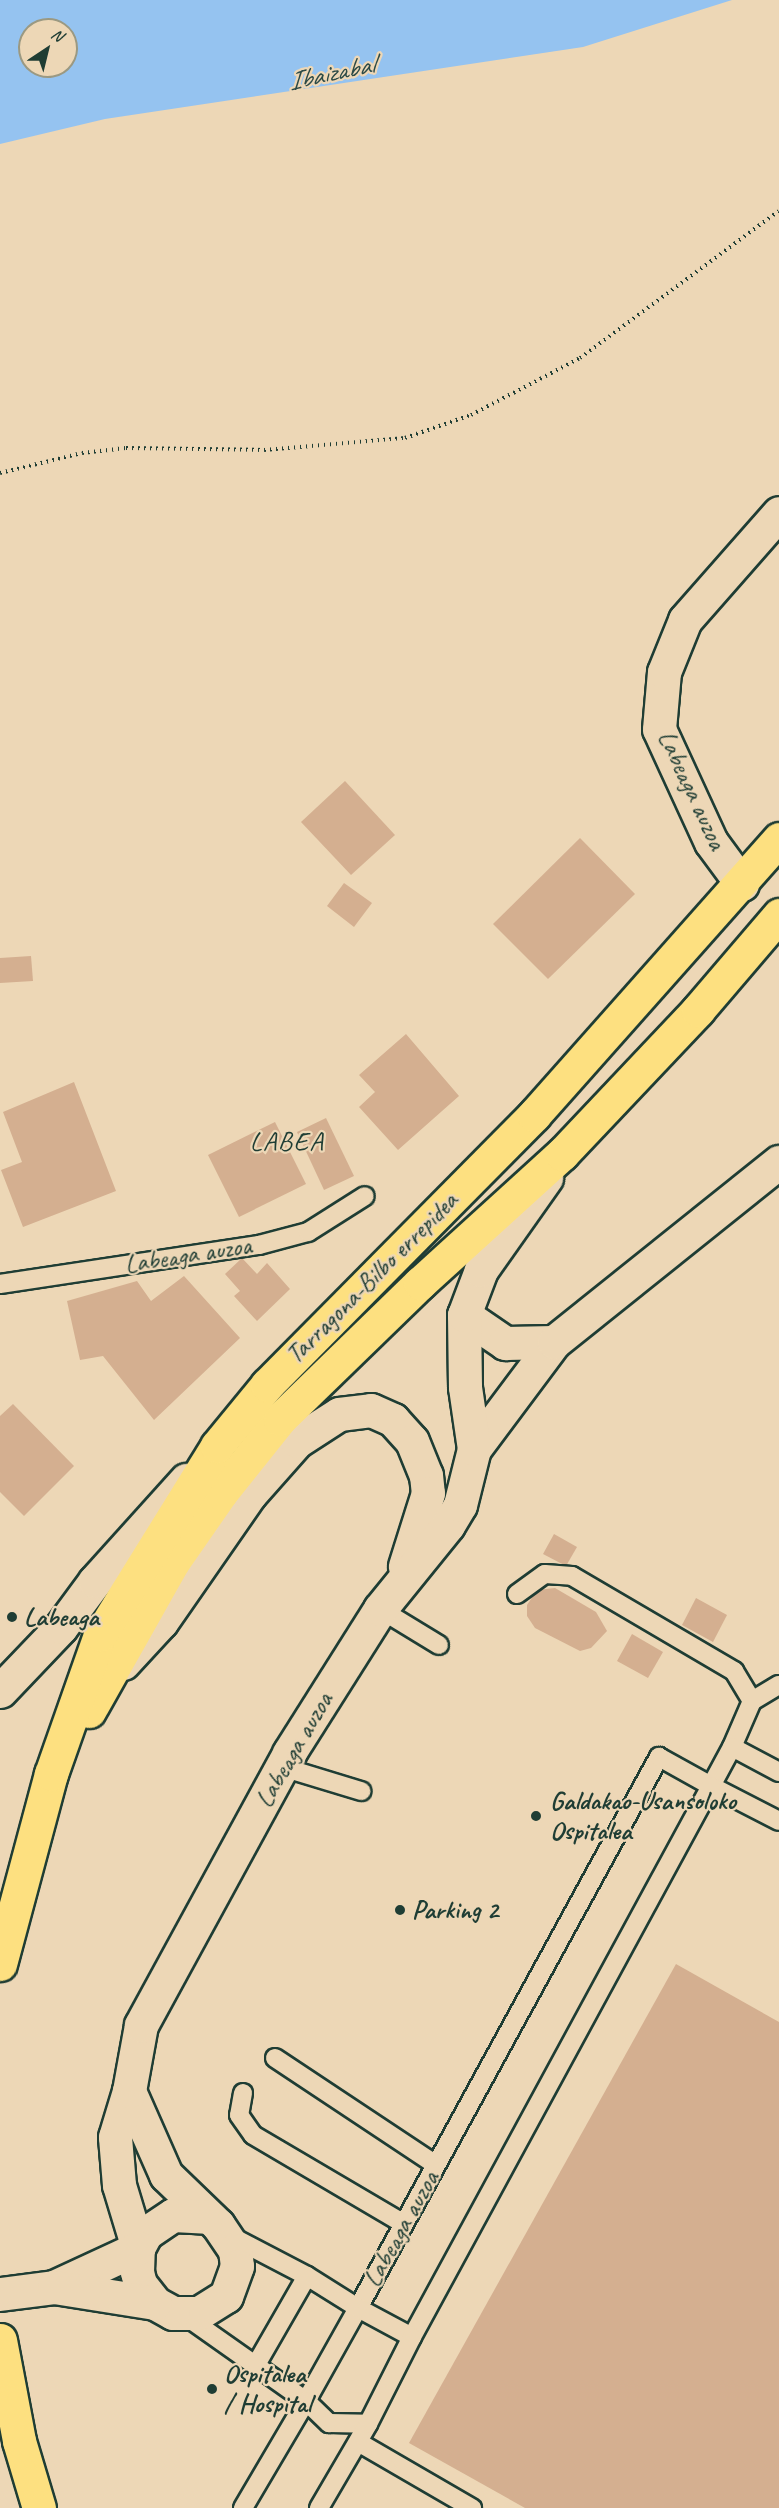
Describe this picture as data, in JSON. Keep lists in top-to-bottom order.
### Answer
{
  "streets": {
    "highway": ["Tarragona-Bilbo errepidea"],
    "street": ["Labeaga auzoa"]
  },
  "crossings": [
    ["Labeaga auzoa", "Tarragona-Bilbo errepidea"]
  ],
  "districts": ["LABEA"],
  "water": ["Ibaizabal"],
  "places": [
    "Labeaga",
    "Galdakao-Usansoloko Ospitalea",
    "Parking 2",
    "Ospitalea / Hospital"
  ],
  "north": "top right"
}
